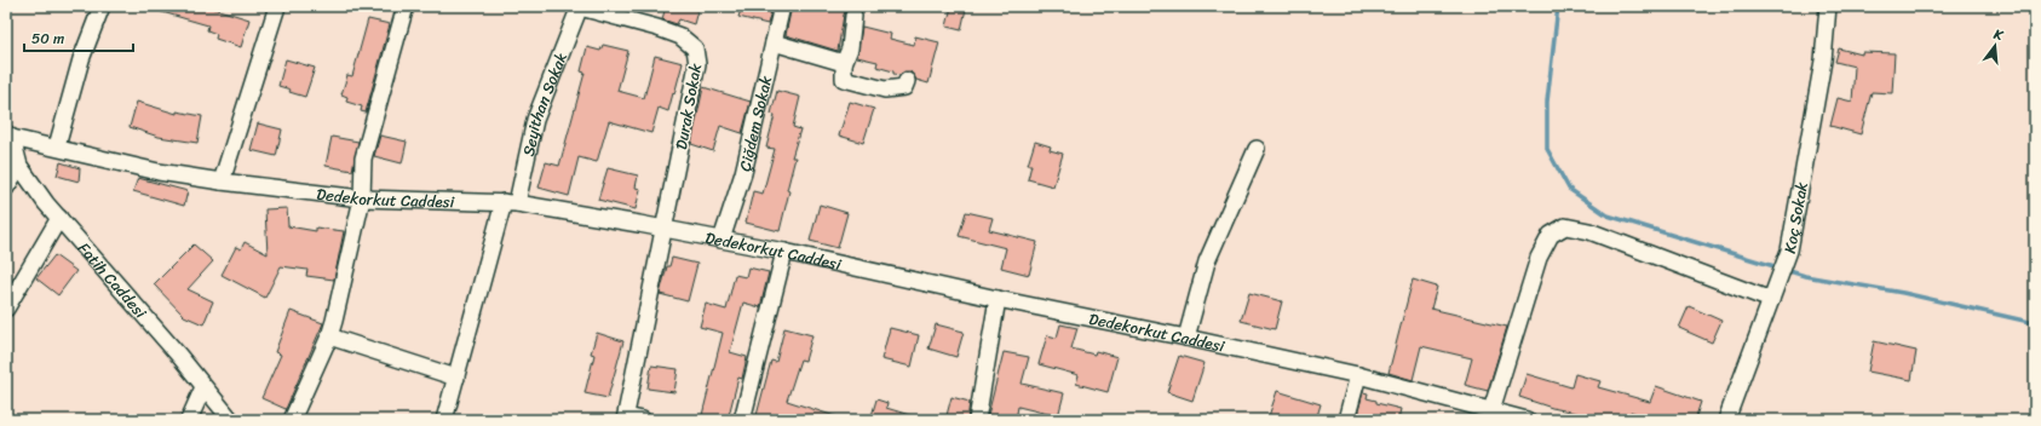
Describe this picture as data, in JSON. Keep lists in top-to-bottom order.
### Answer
{
  "streets": {
    "street": [
      "Seyithan Sokak",
      "Durak Sokak",
      "Çiğdem Sokak",
      "Dedekorkut Caddesi",
      "Koç Sokak",
      "Fatih Caddesi"
    ]
  },
  "crossings": [
    ["Seyithan Sokak", "Durak Sokak"],
    ["Seyithan Sokak", "Dedekorkut Caddesi"],
    ["Durak Sokak", "Dedekorkut Caddesi"],
    ["Çiğdem Sokak", "Dedekorkut Caddesi"],
    ["Dedekorkut Caddesi", "Fatih Caddesi"]
  ],
  "scale_bar": "50 m",
  "north": "top"
}
